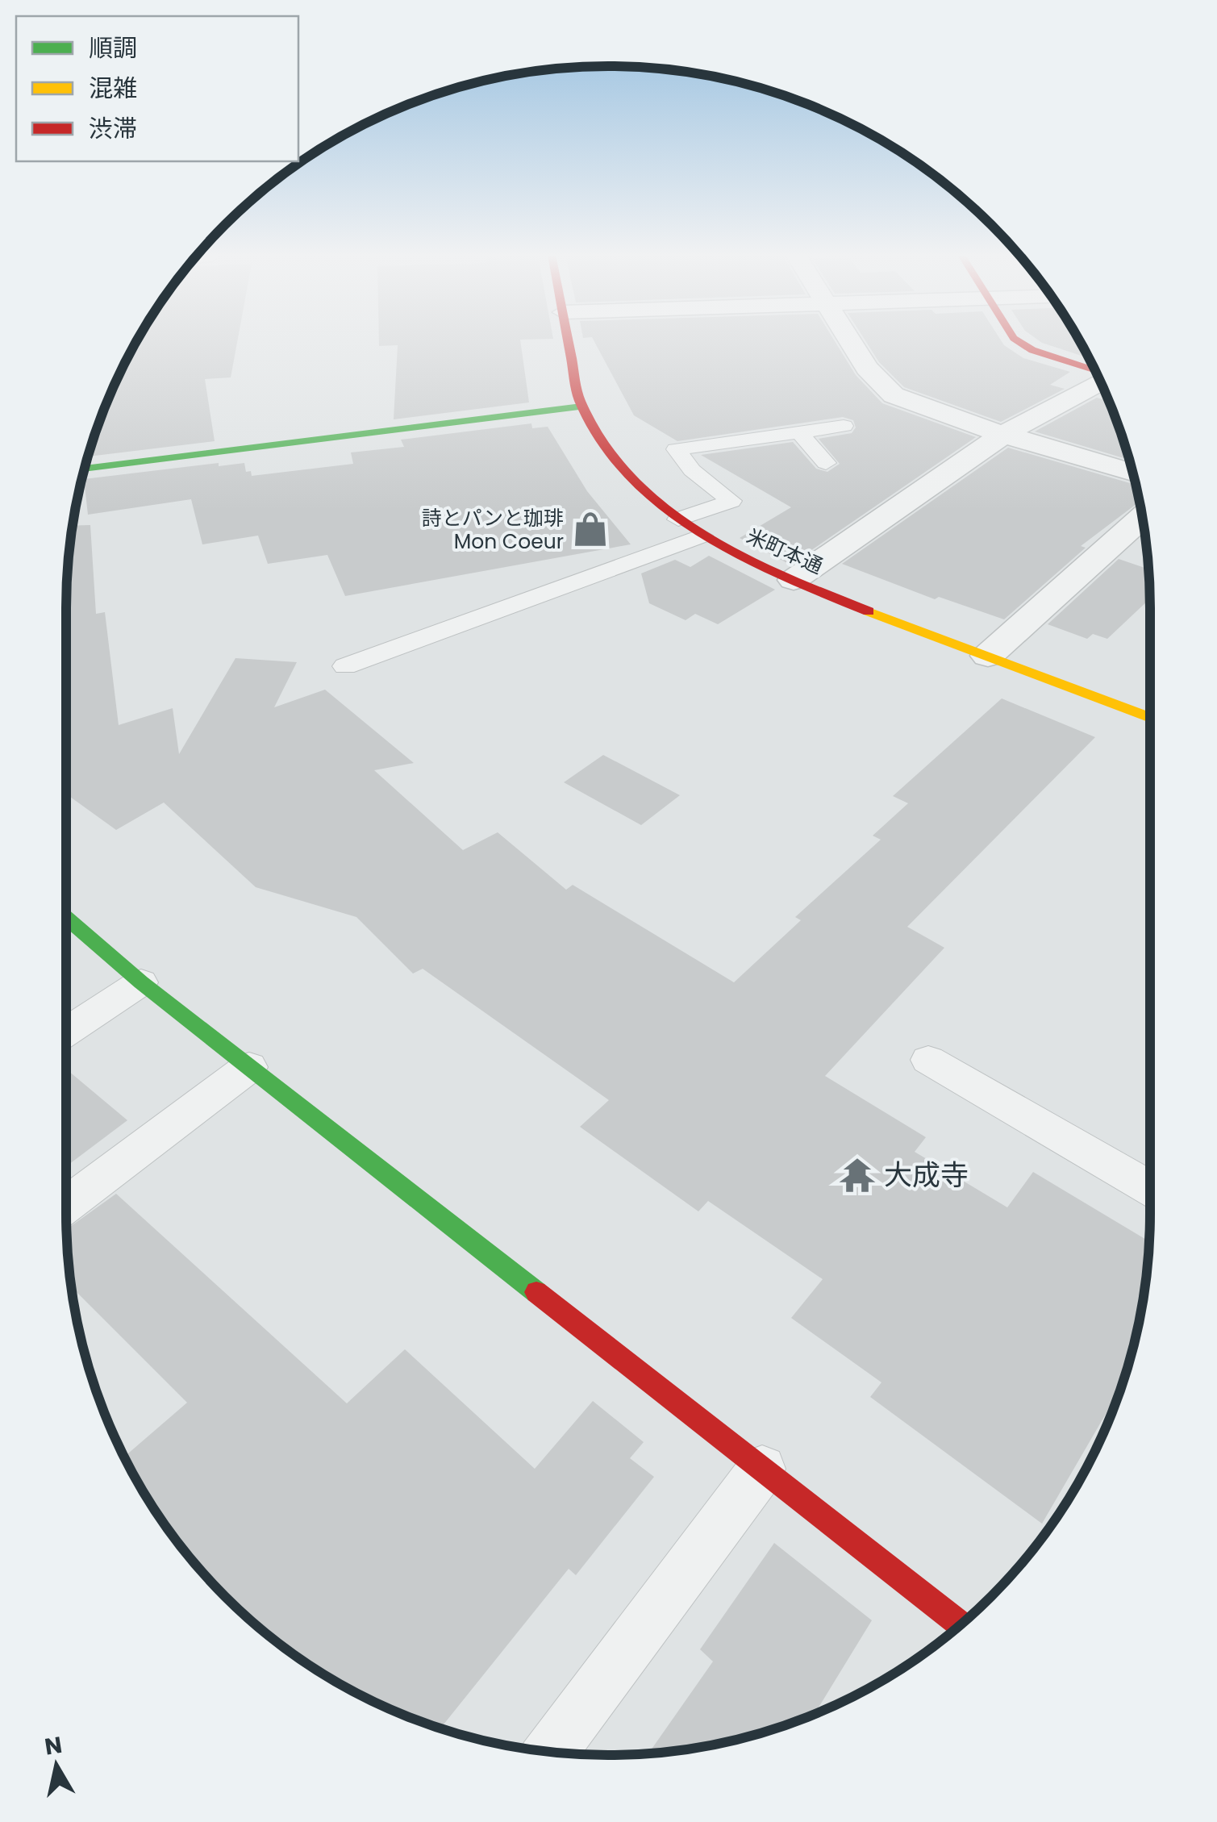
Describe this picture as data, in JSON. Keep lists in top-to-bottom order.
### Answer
{
  "streets": {
    "street": ["米町本通"]
  },
  "places": {
    "shop": ["詩とパンと珈琲 Mon Coeur"],
    "temple": ["大成寺"]
  },
  "legend": ["順調", "混雑", "渋滞"],
  "north": "top"
}
